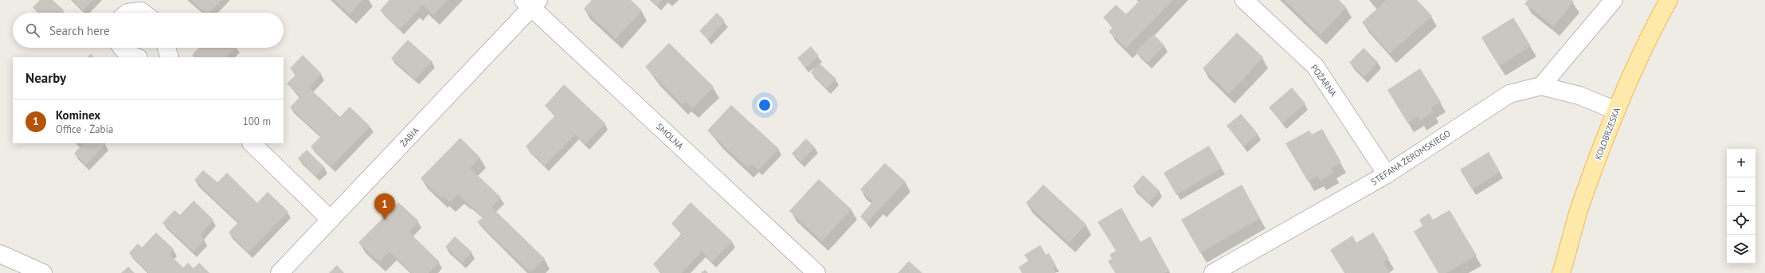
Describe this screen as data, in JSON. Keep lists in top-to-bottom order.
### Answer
{
  "streets": {
    "main road": ["KOŁOBRZESKA"],
    "street": [
      "POŻARNA",
      "SMOLNA",
      "ŻABIA",
      "STEFANA ŻEROMSKIEGO"
    ]
  },
  "crossings": [
    ["POŻARNA", "STEFANA ŻEROMSKIEGO"],
    ["KOŁOBRZESKA", "STEFANA ŻEROMSKIEGO"],
    ["SMOLNA", "ŻABIA"]
  ],
  "page": {
    "search": "Search here",
    "heading": "Nearby",
    "list": [
      {
        "mark": "1",
        "name": "Kominex",
        "note": "Office · Żabia",
        "value": "100 m"
      }
    ],
    "map_buttons": ["+", "−"],
    "pins": "1"
  }
}
